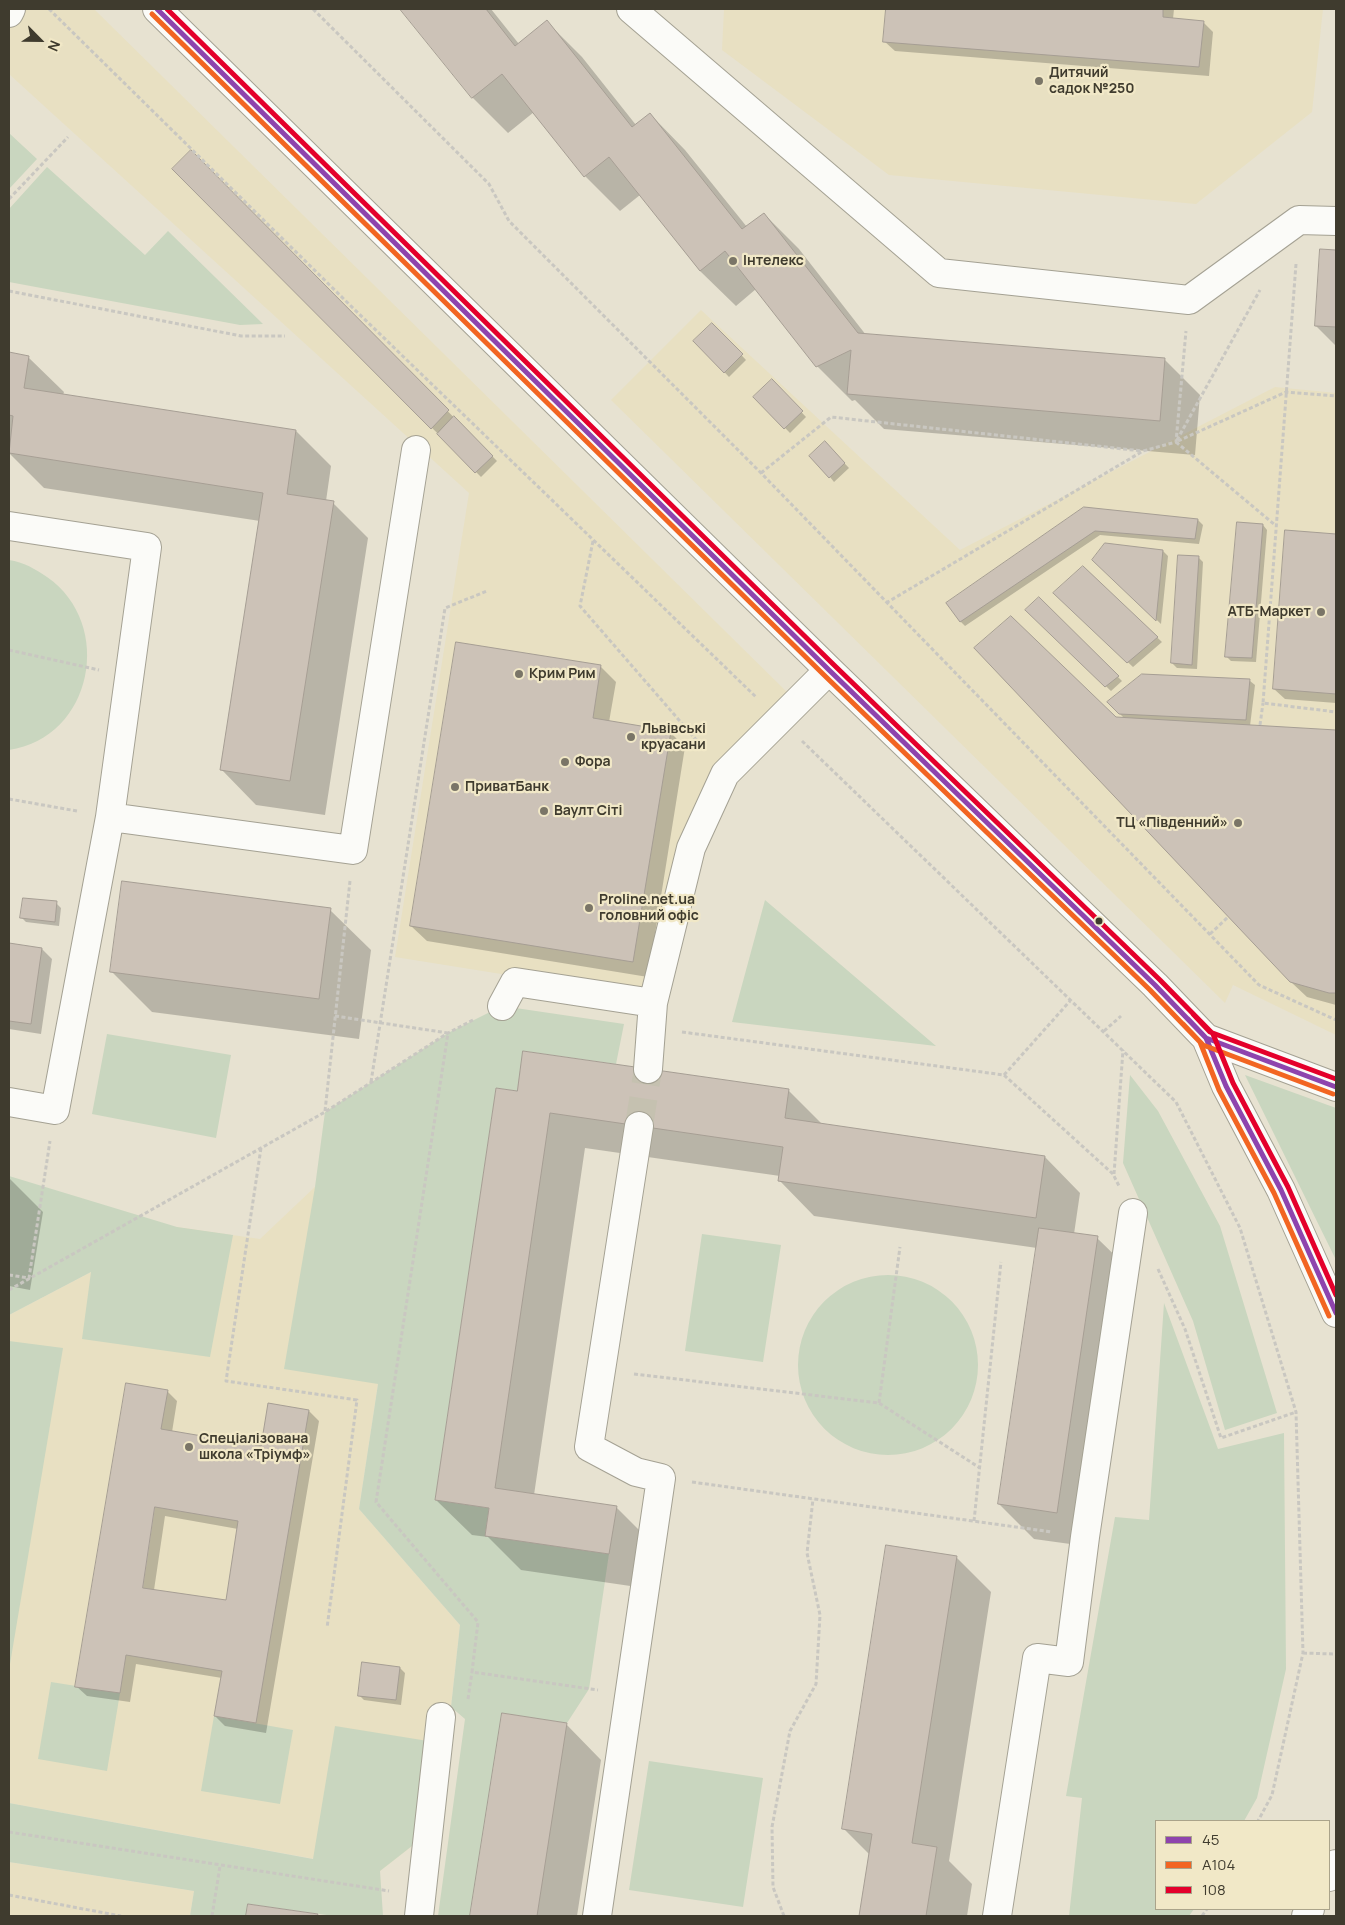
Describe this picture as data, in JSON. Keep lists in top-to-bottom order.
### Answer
{
  "places": [
    "Дитячий садок №250",
    "Інтелекс",
    "АТБ-Маркет",
    "Крим Рим",
    "Львівські круасани",
    "Фора",
    "ПриватБанк",
    "Ваулт Сіті",
    "ТЦ «Південний»",
    "Proline.net.ua головний офіс",
    "Спеціалізована школа «Тріумф»"
  ],
  "lines": ["transit line 45", "transit line 108", "transit line А104"],
  "legend": ["45", "А104", "108"],
  "north": "bottom right"
}
